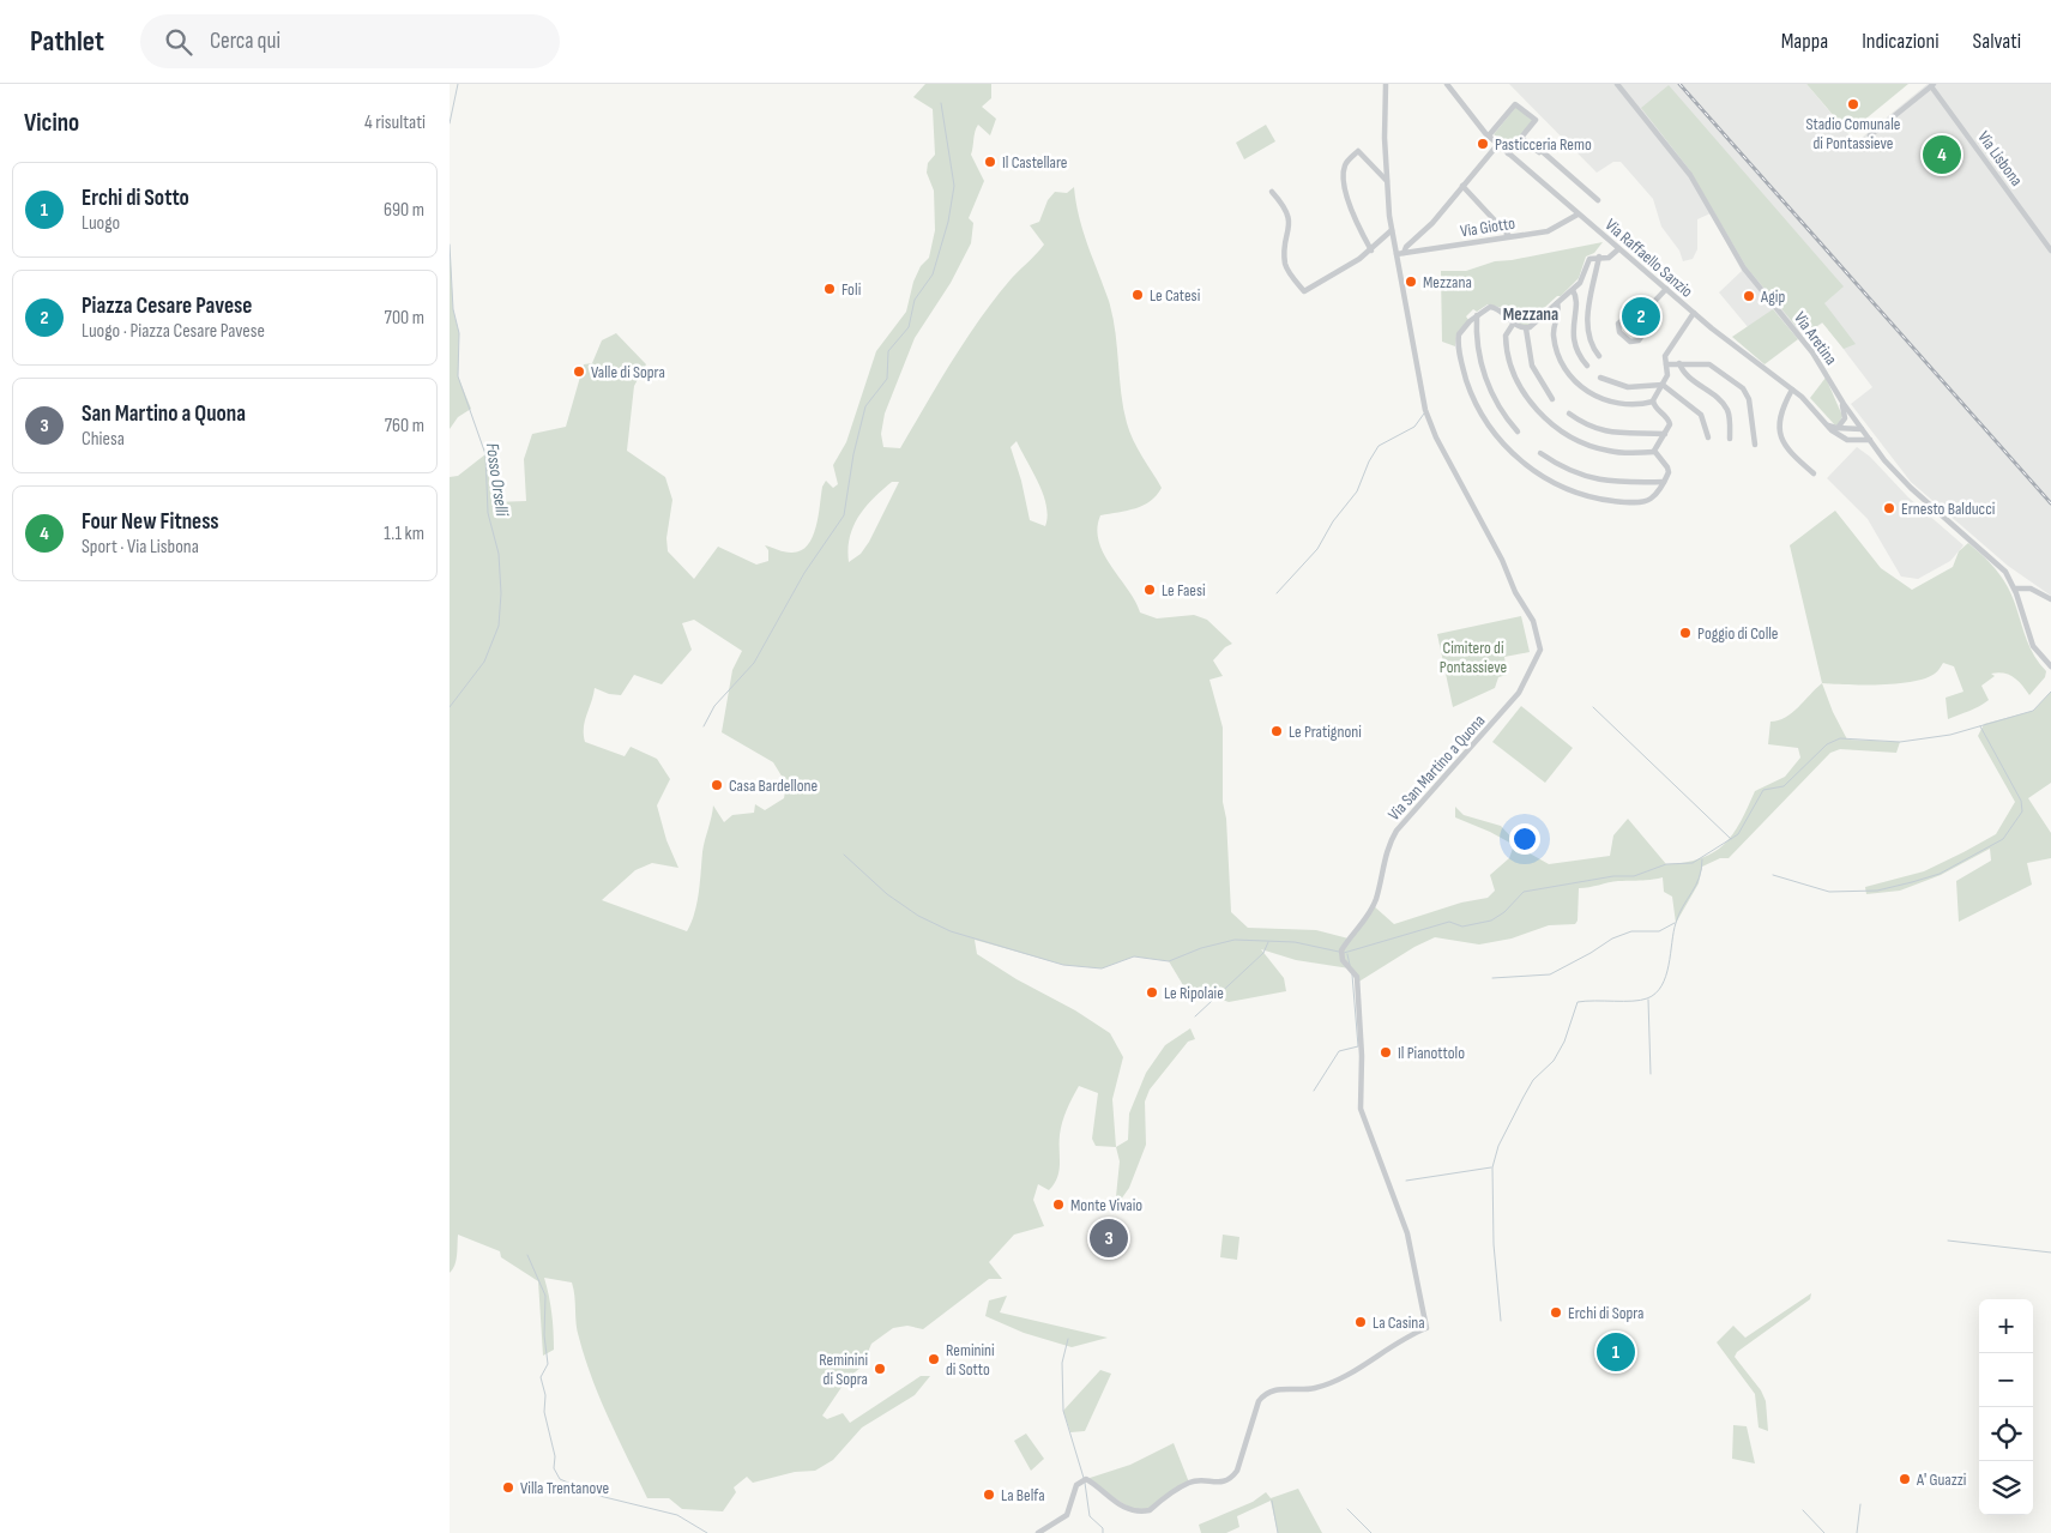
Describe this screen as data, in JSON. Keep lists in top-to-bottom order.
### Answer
{
  "streets": {
    "street": [
      "Via Lisbona",
      "Via Giotto",
      "Via Raffaello Sanzio",
      "Via Aretina",
      "Via San Martino a Quona"
    ]
  },
  "crossings": [
    ["Via Giotto", "Via Raffaello Sanzio"],
    ["Via Giotto", "Via San Martino a Quona"]
  ],
  "districts": ["Mezzana"],
  "water": ["Fosso Orselli"],
  "parks": ["Cimitero di Pontassieve"],
  "places": [
    "Stadio Comunale di Pontassieve",
    "Pasticceria Remo",
    "Il Castellare",
    "Mezzana",
    "Foli",
    "Le Catesi",
    "Agip",
    "Valle di Sopra",
    "Ernesto Balducci",
    "Le Faesi",
    "Poggio di Colle",
    "Le Pratignoni",
    "Casa Bardellone",
    "Le Ripolaie",
    "Il Pianottolo",
    "Monte Vivaio",
    "Erchi di Sopra",
    "La Casina",
    "Reminini di Sotto",
    "Reminini di Sopra",
    "A' Guazzi",
    "Villa Trentanove",
    "La Belfa"
  ],
  "page": {
    "header": "Pathlet",
    "search": "Cerca qui",
    "nav": ["Mappa", "Indicazioni", "Salvati"],
    "heading": ["Vicino", "4 risultati"],
    "pins": [
      "4",
      "2",
      "3",
      "1"
    ],
    "list": [
      {
        "mark": "1",
        "name": "Erchi di Sotto",
        "note": "Luogo",
        "value": "690 m"
      },
      {
        "mark": "2",
        "name": "Piazza Cesare Pavese",
        "note": "Luogo · Piazza Cesare Pavese",
        "value": "700 m"
      },
      {
        "mark": "3",
        "name": "San Martino a Quona",
        "note": "Chiesa",
        "value": "760 m"
      },
      {
        "mark": "4",
        "name": "Four New Fitness",
        "note": "Sport · Via Lisbona",
        "value": "1.1 km"
      }
    ],
    "map_buttons": ["+", "−"]
  }
}
